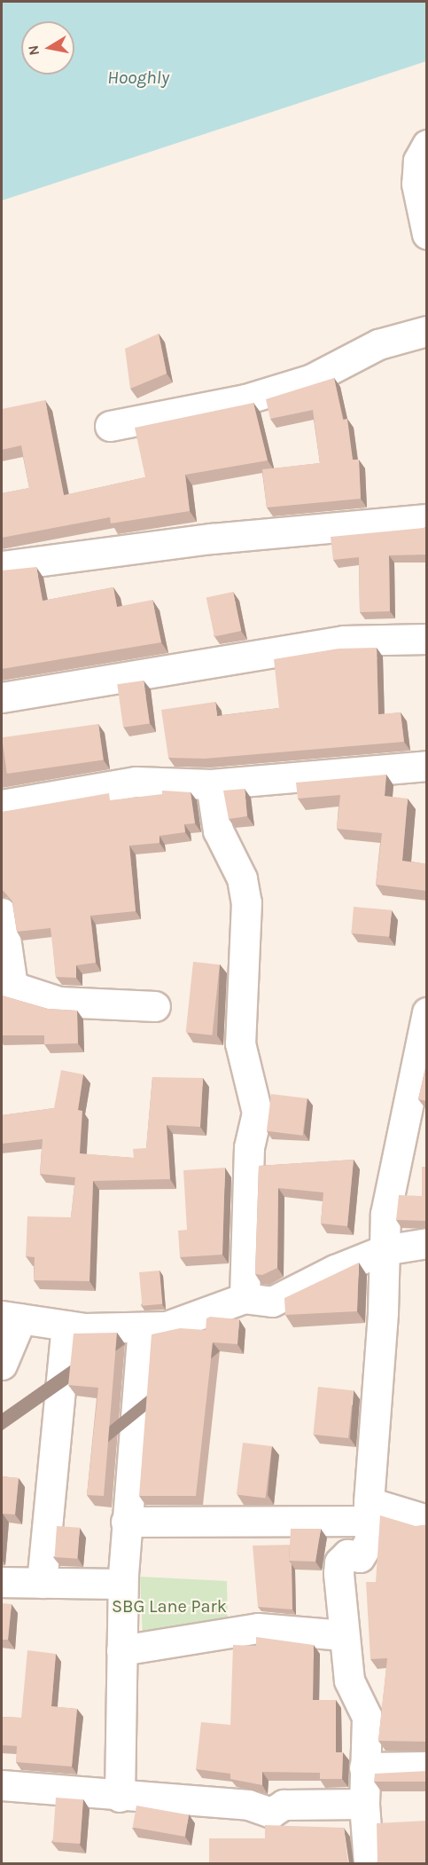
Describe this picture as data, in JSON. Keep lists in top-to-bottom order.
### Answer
{
  "water": ["Hooghly"],
  "parks": ["SBG Lane Park"],
  "north": "left"
}
